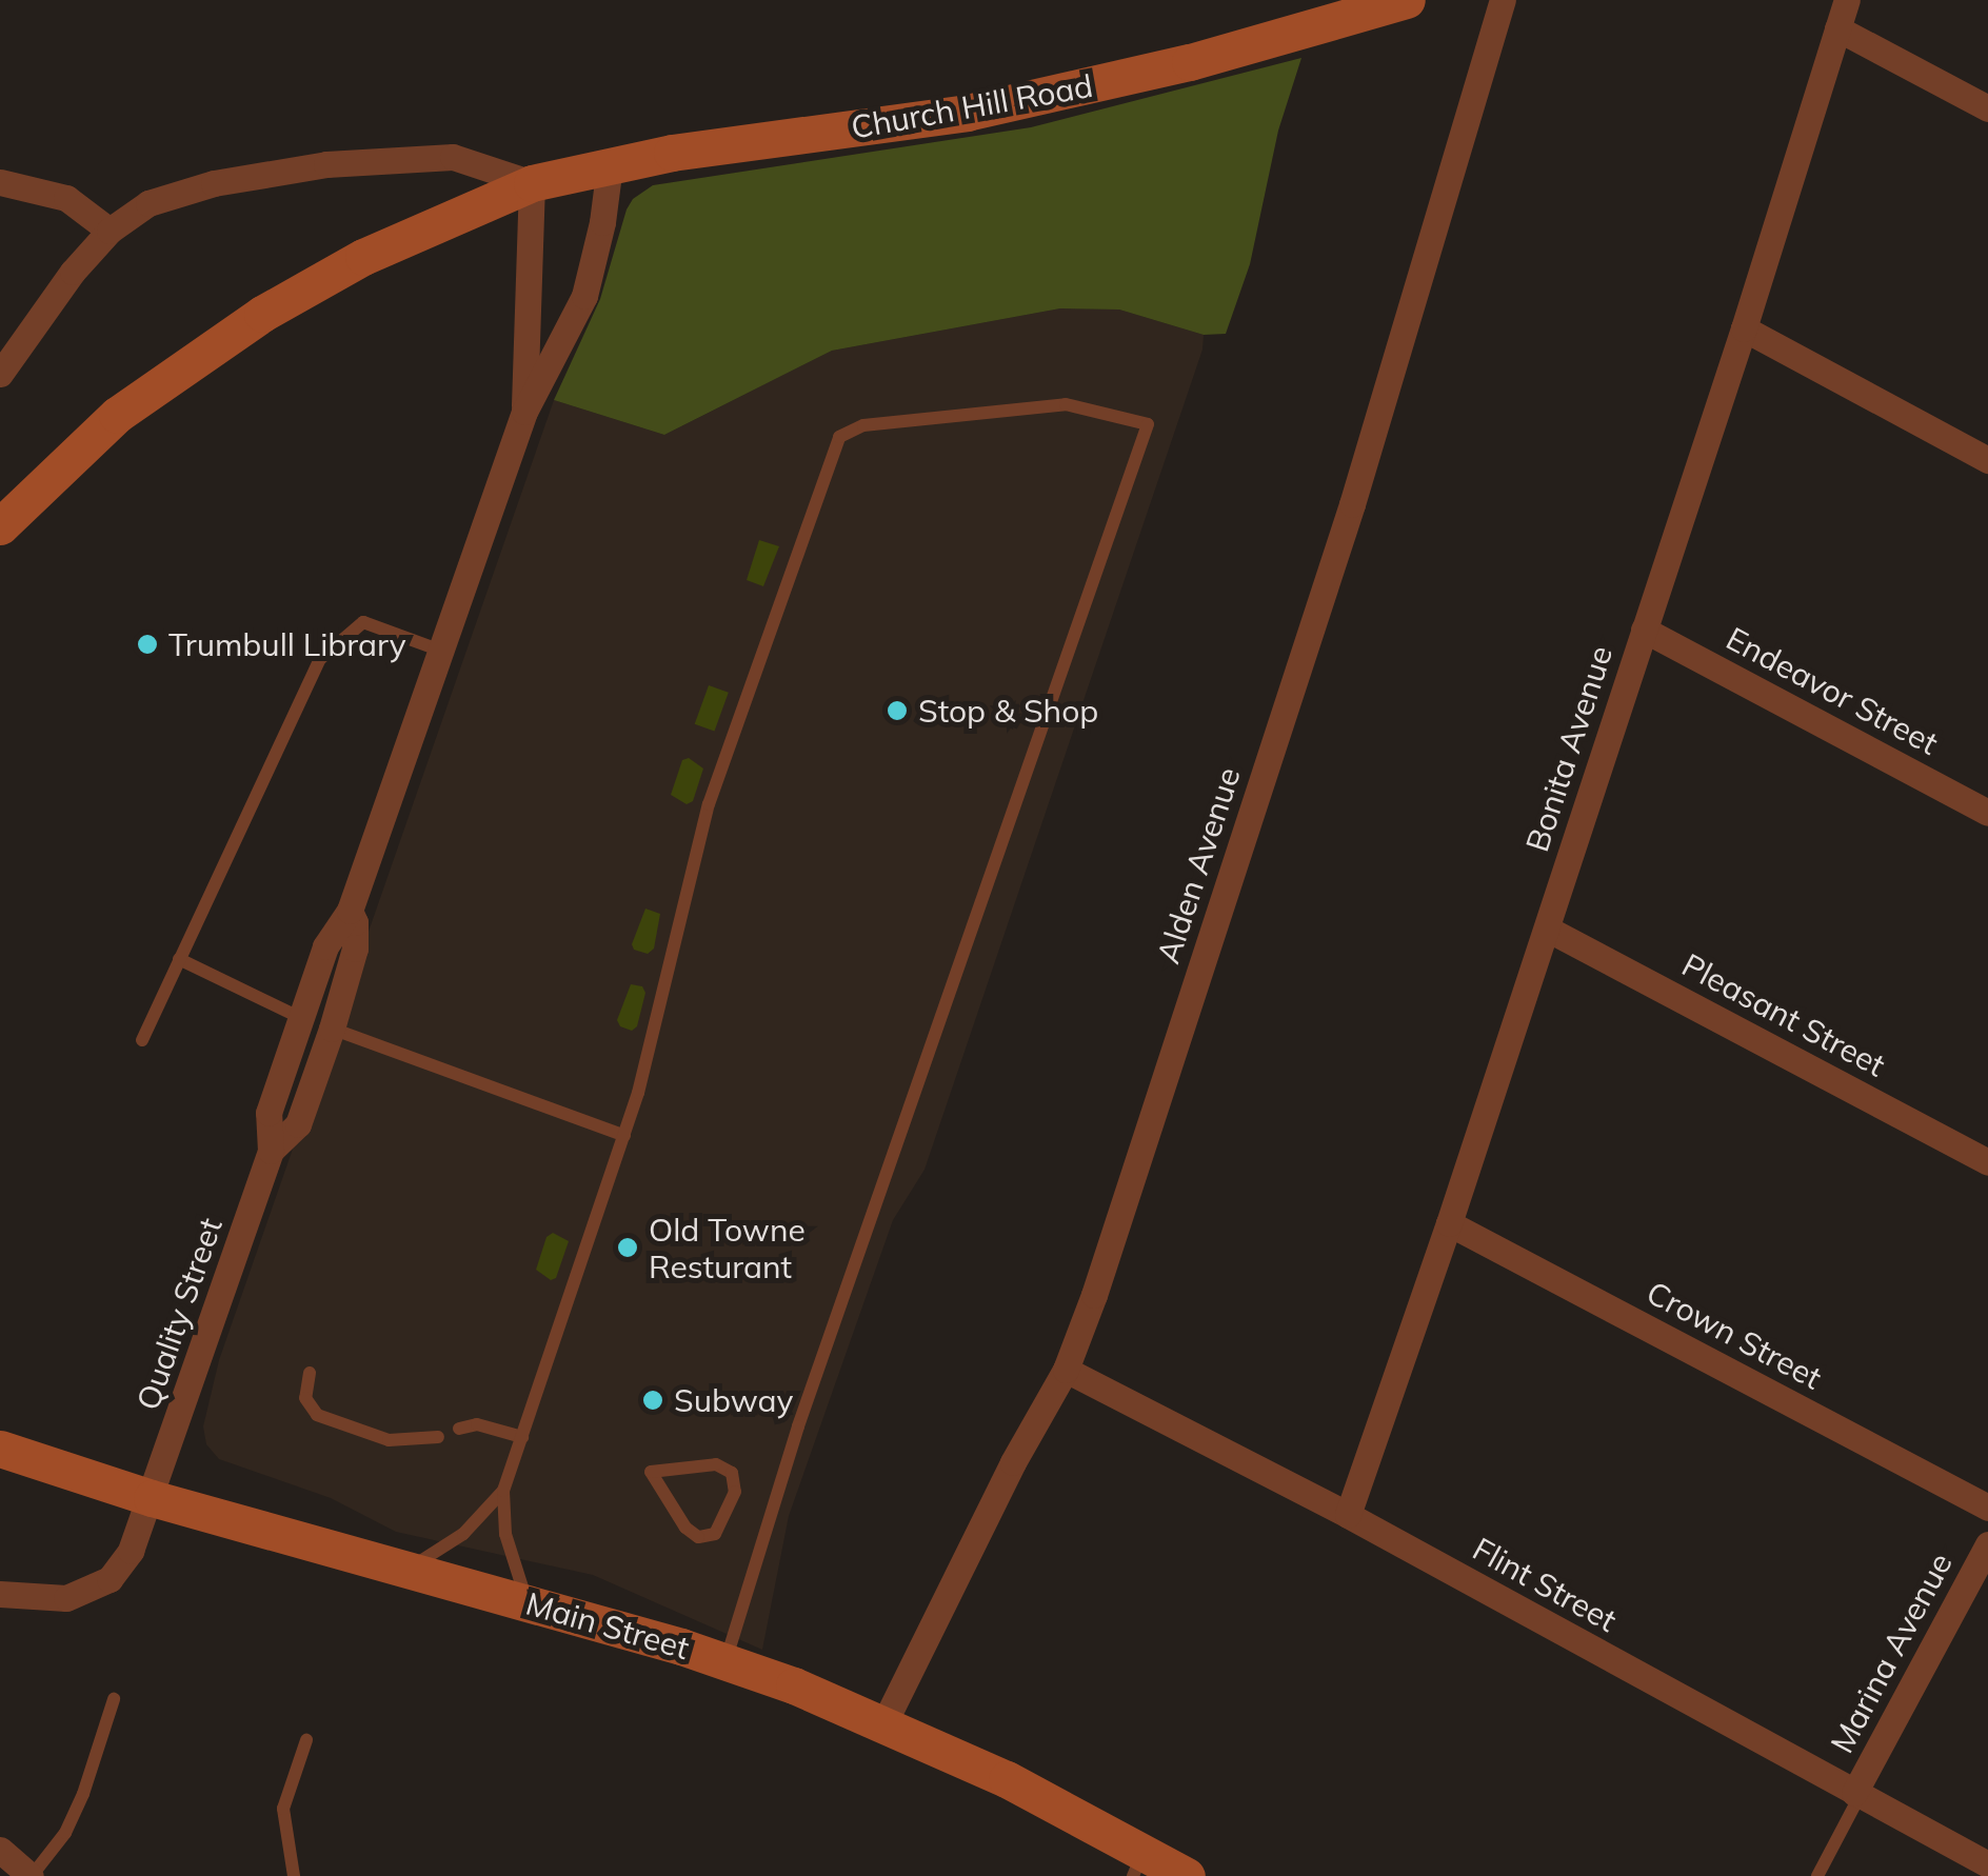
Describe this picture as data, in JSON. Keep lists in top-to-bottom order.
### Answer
{
  "streets": {
    "main road": ["Church Hill Road", "Main Street"],
    "street": [
      "Endeavor Street",
      "Bonita Avenue",
      "Alden Avenue",
      "Pleasant Street",
      "Quality Street",
      "Crown Street",
      "Flint Street",
      "Marina Avenue"
    ]
  },
  "crossings": [
    ["Church Hill Road", "Quality Street"],
    ["Endeavor Street", "Bonita Avenue"],
    ["Bonita Avenue", "Pleasant Street"],
    ["Bonita Avenue", "Crown Street"],
    ["Bonita Avenue", "Flint Street"],
    ["Alden Avenue", "Flint Street"],
    ["Alden Avenue", "Main Street"],
    ["Quality Street", "Main Street"],
    ["Flint Street", "Marina Avenue"]
  ],
  "places": [
    "Trumbull Library",
    "Stop & Shop",
    "Old Towne Resturant",
    "Subway"
  ]
}
